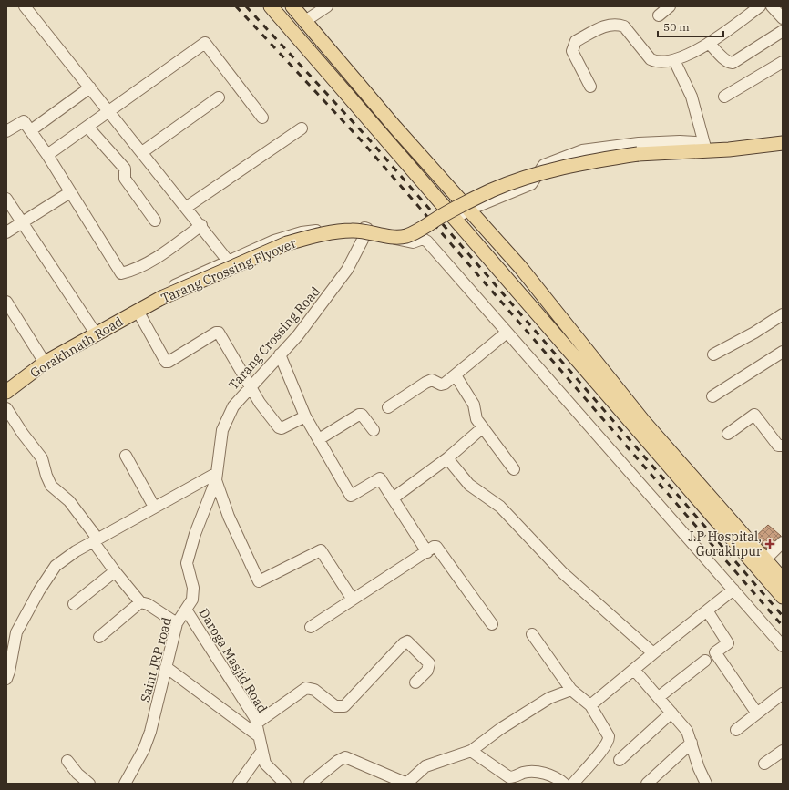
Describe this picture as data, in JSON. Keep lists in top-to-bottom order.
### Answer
{
  "streets": {
    "main road": ["Tarang Crossing Flyover", "Gorakhnath Road"],
    "street": ["Tarang Crossing Road", "Saint JRP road", "Daroga Masjid Road"]
  },
  "crossings": [
    ["Tarang Crossing Flyover", "Gorakhnath Road"],
    ["Tarang Crossing Road", "Saint JRP road"],
    ["Saint JRP road", "Daroga Masjid Road"]
  ],
  "places": {
    "health": ["J.P Hospital, Gorakhpur"]
  },
  "scale_bar": "50 m"
}
